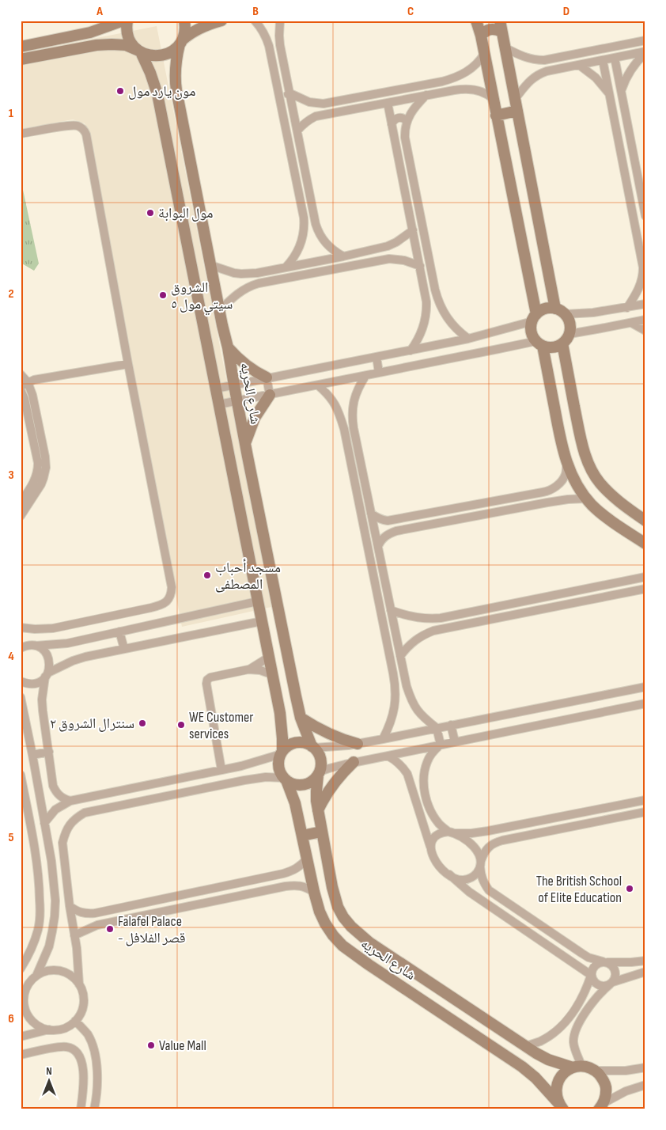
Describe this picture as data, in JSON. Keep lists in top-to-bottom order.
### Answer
{
  "streets": {
    "street": ["شارع الحريه"]
  },
  "places": [
    "مون يارد مول",
    "مول البوابة",
    "الشروق سيتي مول ٥",
    "مسجد أحباب المصطفى",
    "سنترال الشروق ٢",
    "WE Customer services",
    "The British School of Elite Education",
    "Falafel Palace - قصر الفلافل",
    "Value Mall"
  ],
  "north": "top",
  "grid": {
    "columns": [
      "A",
      "B",
      "C",
      "D"
    ],
    "rows": [
      "1",
      "2",
      "3",
      "4",
      "5",
      "6"
    ]
  }
}
